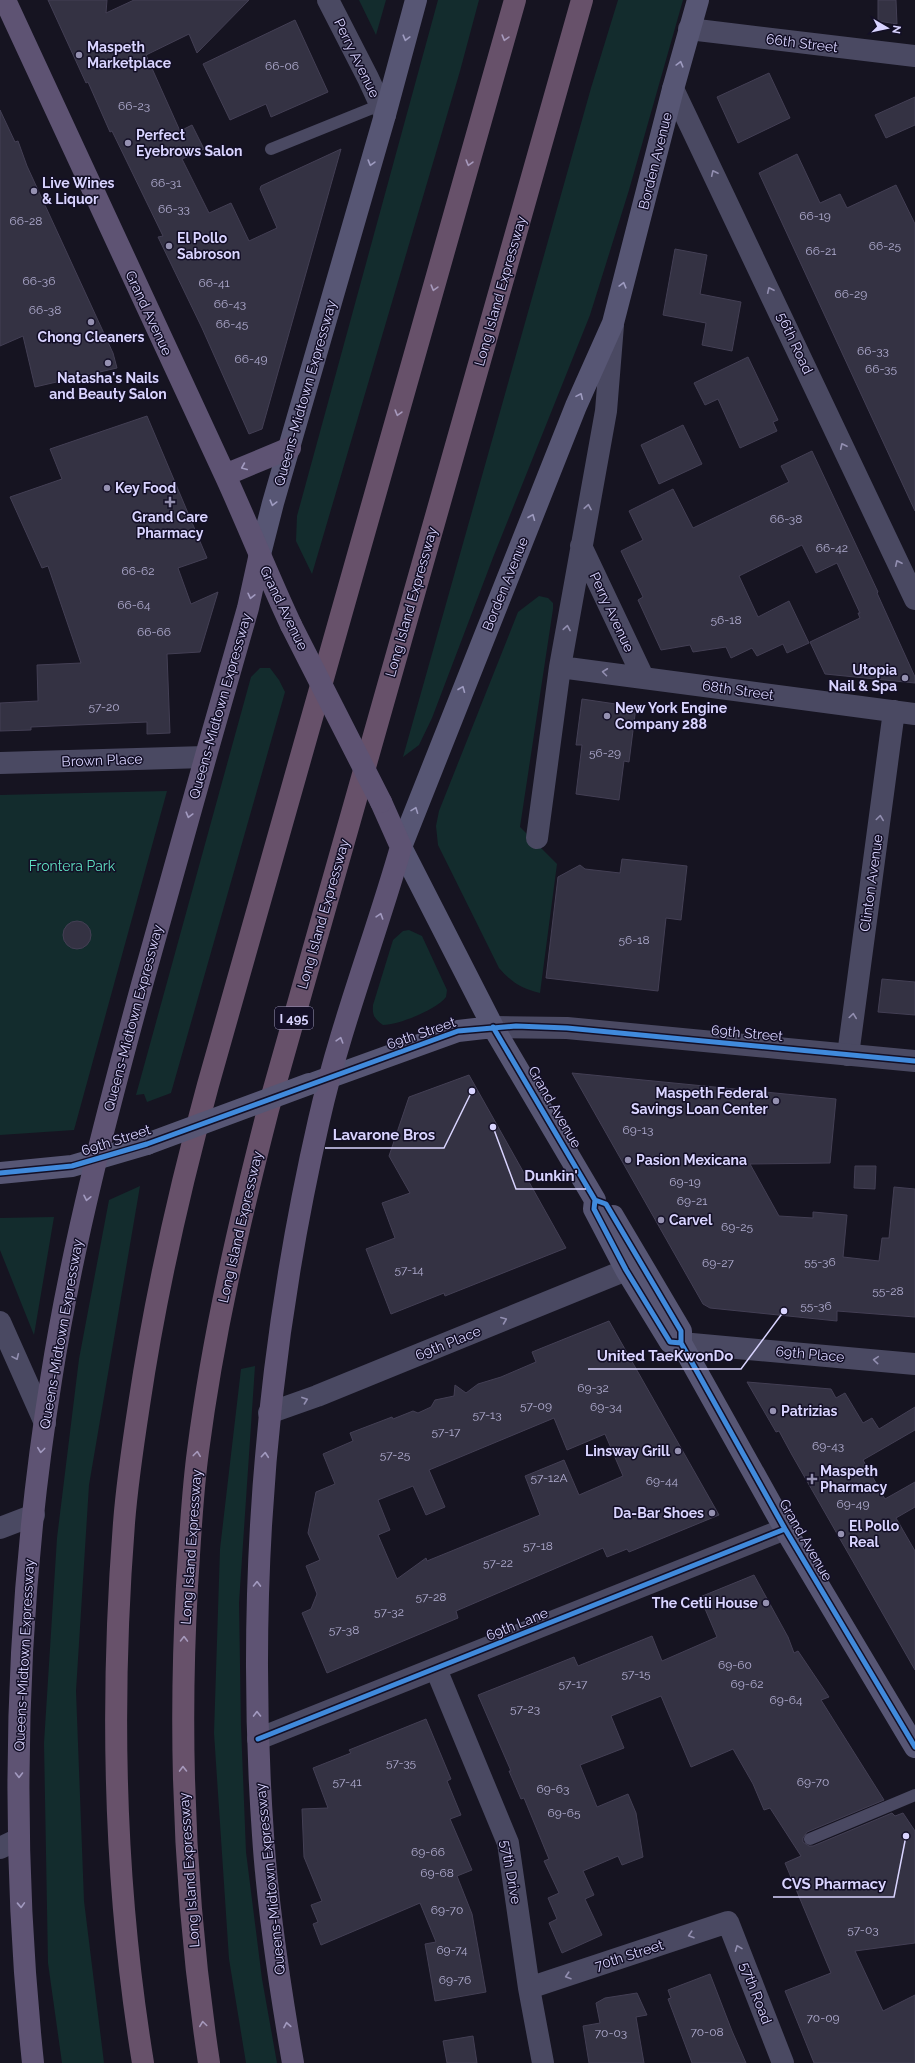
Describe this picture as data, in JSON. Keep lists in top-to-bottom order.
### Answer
{
  "streets": {
    "highway": ["Long Island Expressway", "I 495"],
    "main road": [
      "Borden Avenue",
      "Grand Avenue",
      "Queens-Midtown Expressway",
      "69th Street"
    ],
    "street": [
      "66th Street",
      "Perry Avenue",
      "56th Road",
      "68th Street",
      "Brown Place",
      "Clinton Avenue",
      "69th Place",
      "69th Lane",
      "57th Drive",
      "70th Street",
      "57th Road"
    ]
  },
  "crossings": [
    ["66th Street", "Borden Avenue"],
    ["Perry Avenue", "Borden Avenue"],
    ["Perry Avenue", "Queens-Midtown Expressway"],
    ["Perry Avenue", "68th Street"],
    ["Borden Avenue", "Grand Avenue"],
    ["Borden Avenue", "56th Road"],
    ["Borden Avenue", "Queens-Midtown Expressway"],
    ["Borden Avenue", "68th Street"],
    ["Grand Avenue", "Queens-Midtown Expressway"],
    ["Grand Avenue", "69th Street"],
    ["Grand Avenue", "69th Place"],
    ["Grand Avenue", "69th Lane"],
    ["Queens-Midtown Expressway", "Brown Place"],
    ["Queens-Midtown Expressway", "69th Street"],
    ["Queens-Midtown Expressway", "69th Place"],
    ["Queens-Midtown Expressway", "69th Lane"],
    ["68th Street", "Clinton Avenue"],
    ["Clinton Avenue", "69th Street"],
    ["69th Lane", "57th Drive"],
    ["57th Drive", "70th Street"],
    ["70th Street", "57th Road"]
  ],
  "one_way": [
    "Borden Avenue",
    "56th Road",
    "Clinton Avenue",
    "70th Street",
    "57th Road"
  ],
  "parks": ["Frontera Park"],
  "places": {
    "other": [
      "Maspeth Marketplace",
      "Perfect Eyebrows Salon",
      "Live Wines & Liquor",
      "El Pollo Sabroson",
      "Chong Cleaners",
      "Natasha's Nails and Beauty Salon",
      "Key Food",
      "Utopia Nail & Spa",
      "New York Engine Company 288",
      "Lavarone Bros",
      "Maspeth Federal Savings Loan Center",
      "Dunkin'",
      "Pasion Mexicana",
      "Carvel",
      "United TaeKwonDo",
      "Patrizias",
      "Linsway Grill",
      "Da-Bar Shoes",
      "El Pollo Real",
      "The Cetli House",
      "CVS Pharmacy"
    ],
    "health": ["Grand Care Pharmacy", "Maspeth Pharmacy"]
  },
  "house_numbers": [
    "66-06",
    "66-23",
    "66-31",
    "66-33",
    "66-19",
    "66-28",
    "66-25",
    "66-21",
    "66-36",
    "66-41",
    "66-29",
    "66-43",
    "66-38",
    "66-45",
    "66-33",
    "66-49",
    "66-35",
    "66-38",
    "66-42",
    "66-62",
    "66-64",
    "56-18",
    "66-66",
    "57-20",
    "56-29",
    "56-18",
    "69-13",
    "69-19",
    "69-21",
    "69-25",
    "55-36",
    "69-27",
    "57-14",
    "55-28",
    "55-36",
    "69-32",
    "57-09",
    "69-34",
    "57-13",
    "57-17",
    "69-43",
    "57-25",
    "57-12A",
    "69-44",
    "69-49",
    "57-18",
    "57-22",
    "57-28",
    "57-32",
    "57-38",
    "69-60",
    "57-15",
    "57-17",
    "69-62",
    "69-64",
    "57-23",
    "57-35",
    "57-41",
    "69-70",
    "69-63",
    "69-65",
    "69-66",
    "69-68",
    "69-70",
    "57-03",
    "69-74",
    "69-76",
    "70-09",
    "70-08",
    "70-03"
  ],
  "north": "right"
}
